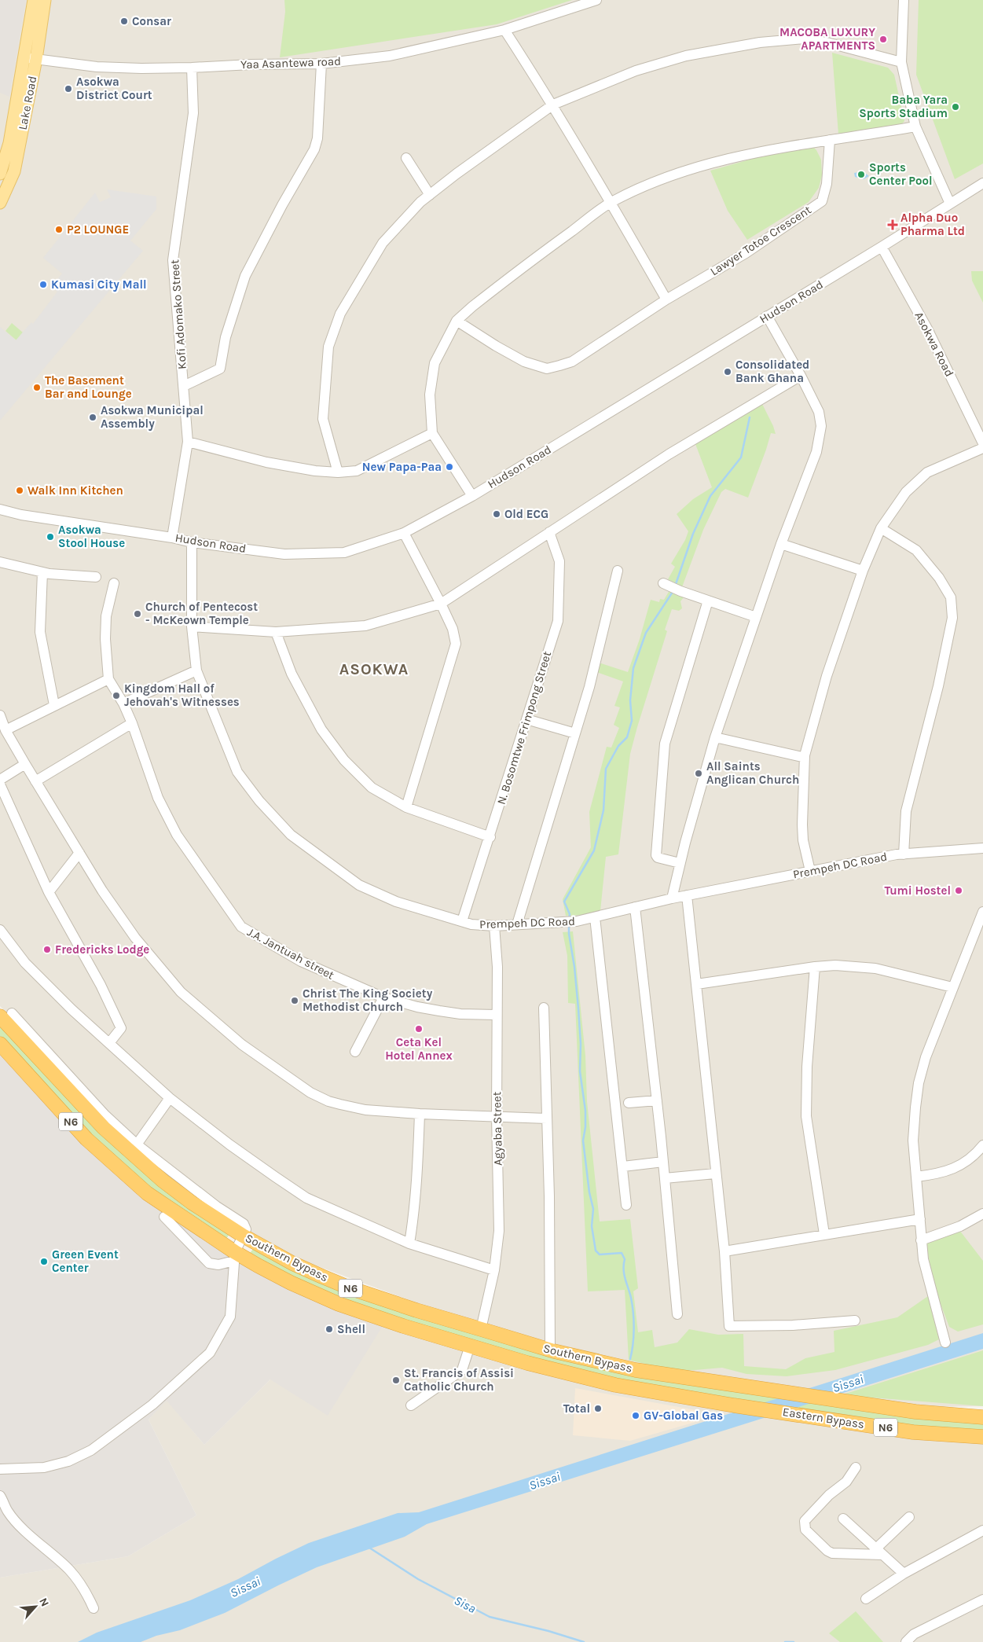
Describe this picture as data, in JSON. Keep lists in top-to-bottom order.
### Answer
{
  "streets": {
    "highway": ["N6", "Southern Bypass", "Eastern Bypass"],
    "main road": ["Lake Road"],
    "street": [
      "Yaa Asantewa road",
      "Lawyer Totoe Crescent",
      "Hudson Road",
      "Kofi Adomako Street",
      "Asokwa Road",
      "N. Bosomtwe Frimpong Street",
      "Prempeh DC Road",
      "J.A. Jantuah street",
      "Agyaba Street"
    ]
  },
  "crossings": [
    ["Yaa Asantewa road", "Lake Road"],
    ["Yaa Asantewa road", "Kofi Adomako Street"],
    ["Hudson Road", "Kofi Adomako Street"],
    ["Hudson Road", "Asokwa Road"],
    ["Hudson Road", "Prempeh DC Road"],
    ["N. Bosomtwe Frimpong Street", "Prempeh DC Road"],
    ["Prempeh DC Road", "Agyaba Street"],
    ["J.A. Jantuah street", "Agyaba Street"],
    ["Agyaba Street", "Southern Bypass"],
    ["Southern Bypass", "Eastern Bypass"]
  ],
  "districts": ["ASOKWA"],
  "water": ["Sissai", "Sisa"],
  "places": {
    "other": [
      "Consar",
      "MACOBA LUXURY APARTMENTS",
      "Asokwa District Court",
      "Baba Yara Sports Stadium",
      "Sports Center Pool",
      "P2 LOUNGE",
      "Kumasi City Mall",
      "Consolidated Bank Ghana",
      "The Basement Bar and Lounge",
      "Asokwa Municipal Assembly",
      "New Papa-Paa",
      "Walk Inn Kitchen",
      "Old ECG",
      "Asokwa Stool House",
      "Church of Pentecost - McKeown Temple",
      "Kingdom Hall of Jehovah's Witnesses",
      "All Saints Anglican Church",
      "Tumi Hostel",
      "Fredericks Lodge",
      "Christ The King Society Methodist Church",
      "Ceta Kel Hotel Annex",
      "Green Event Center",
      "Shell",
      "St. Francis of Assisi Catholic Church",
      "Total",
      "GV-Global Gas"
    ],
    "health": ["Alpha Duo Pharma Ltd"]
  },
  "north": "top right"
}
